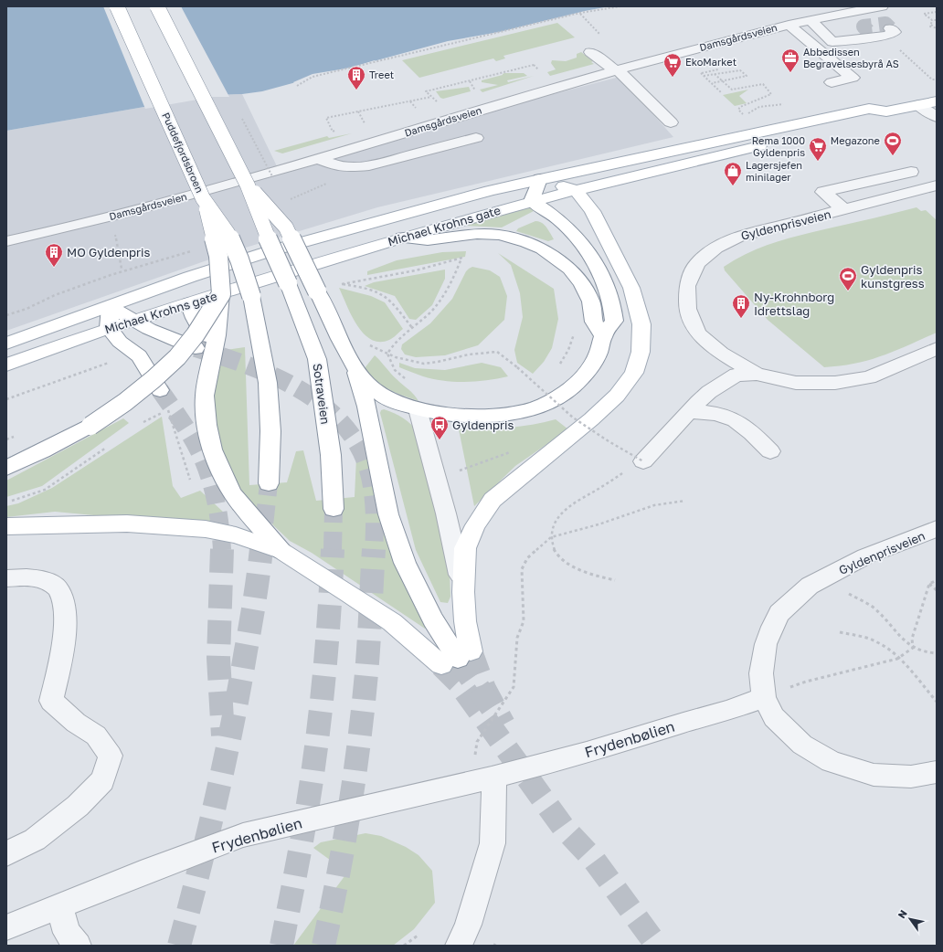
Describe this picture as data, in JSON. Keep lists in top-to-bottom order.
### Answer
{
  "streets": {
    "main road": ["Puddefjordsbroen", "Michael Krohns gate", "Sotraveien"],
    "street": ["Damsgårdsveien", "Gyldenprisveien", "Frydenbølien"]
  },
  "crossings": [
    ["Gyldenprisveien", "Frydenbølien"]
  ],
  "places": {
    "office": ["Abbedissen Begravelsesbyrå AS"],
    "supermarket": ["EkoMarket", "Rema 1000 Gyldenpris"],
    "building": ["Treet", "MO Gyldenpris", "Ny-Krohnborg Idrettslag"],
    "sports": ["Megazone", "Gyldenpris kunstgress"],
    "shop": ["Lagersjefen minilager"],
    "bus stop": ["Gyldenpris"]
  },
  "north": "top left"
}
